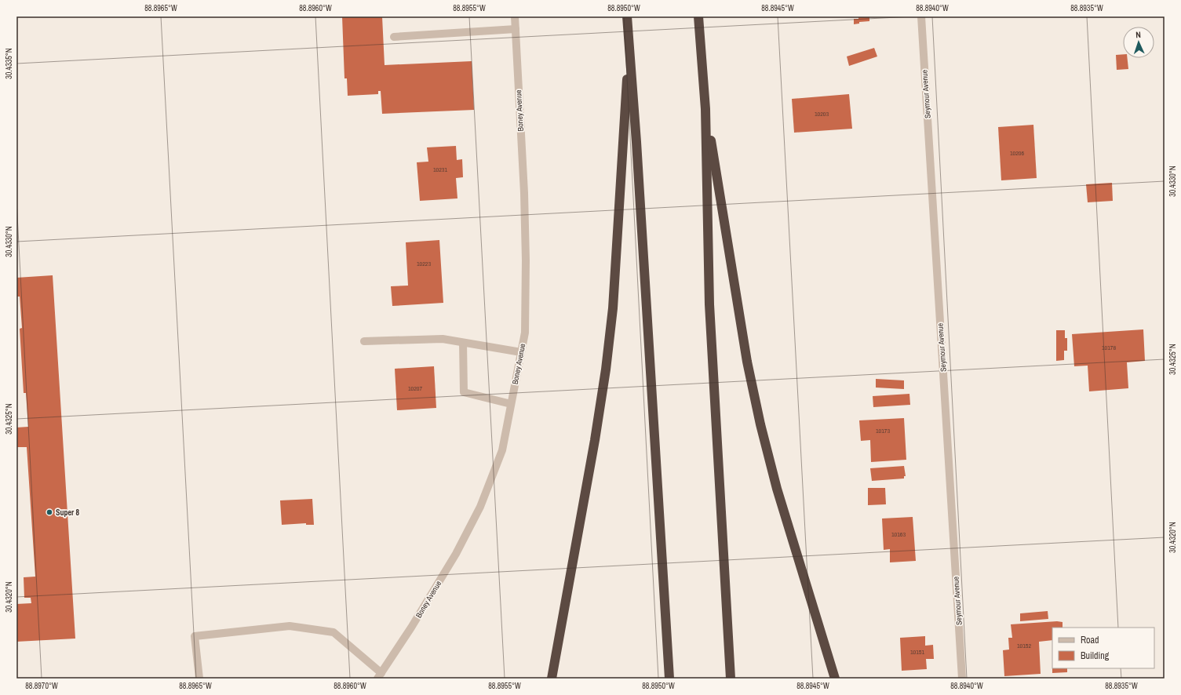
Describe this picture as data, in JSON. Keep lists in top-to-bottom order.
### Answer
{
  "streets": {
    "street": ["Seymour Avenue", "Boney Avenue"]
  },
  "places": ["Super 8"],
  "house_numbers": [
    "10203",
    "10206",
    "10231",
    "10223",
    "10178",
    "10207",
    "10173",
    "10163",
    "10152",
    "10151"
  ],
  "legend": ["Road", "Building"],
  "north": "top",
  "coordinates": [
    "88.8965°W",
    "88.8960°W",
    "88.8955°W",
    "88.8950°W",
    "88.8945°W",
    "88.8940°W",
    "88.8935°W",
    "30.4335°N",
    "30.4330°N",
    "30.4325°N",
    "30.4320°N",
    "88.8970°W"
  ]
}
